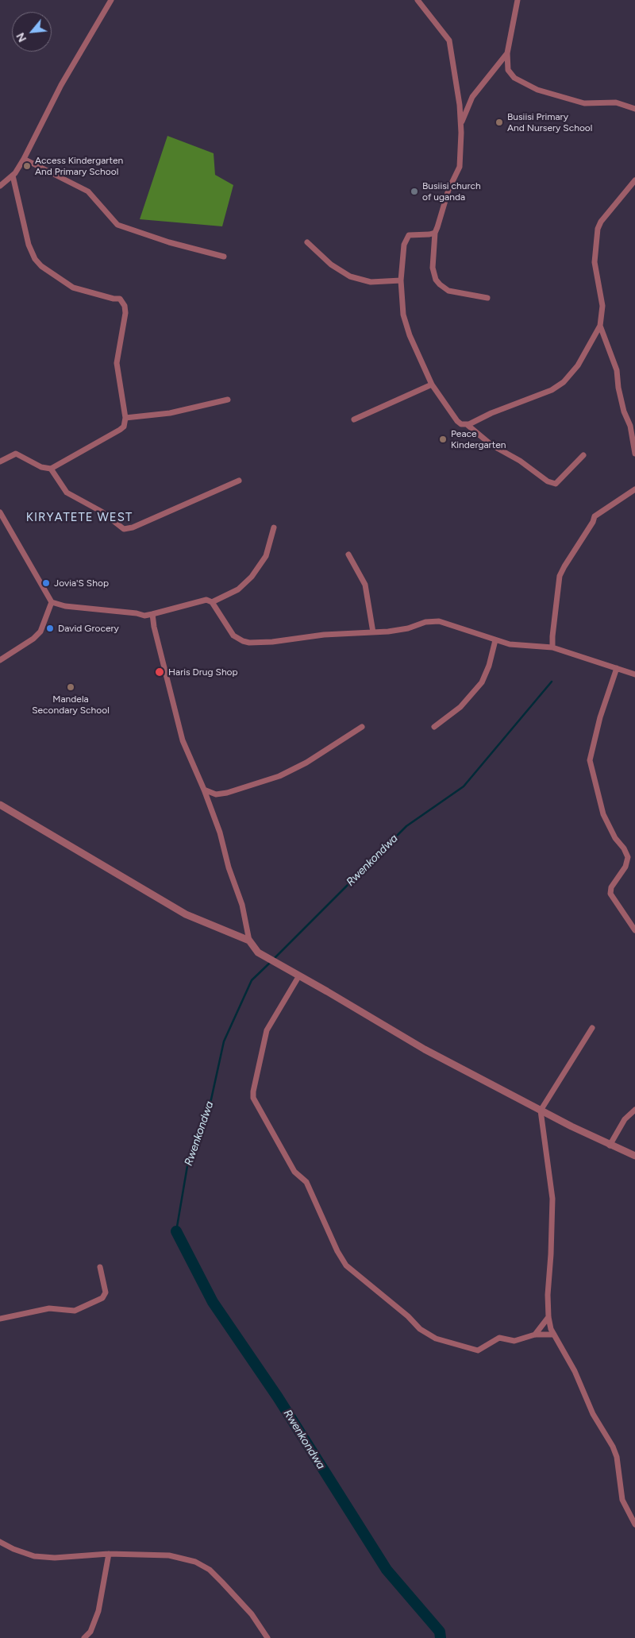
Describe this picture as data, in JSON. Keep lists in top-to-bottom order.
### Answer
{
  "districts": ["KIRYATETE WEST"],
  "water": ["Rwenkondwa"],
  "places": [
    "Busiisi Primary And Nursery School",
    "Access Kindergarten And Primary School",
    "Busiisi church of uganda",
    "Peace Kindergarten",
    "Jovia'S Shop",
    "David Grocery",
    "Haris Drug Shop",
    "Mandela Secondary School"
  ],
  "north": "bottom left"
}
